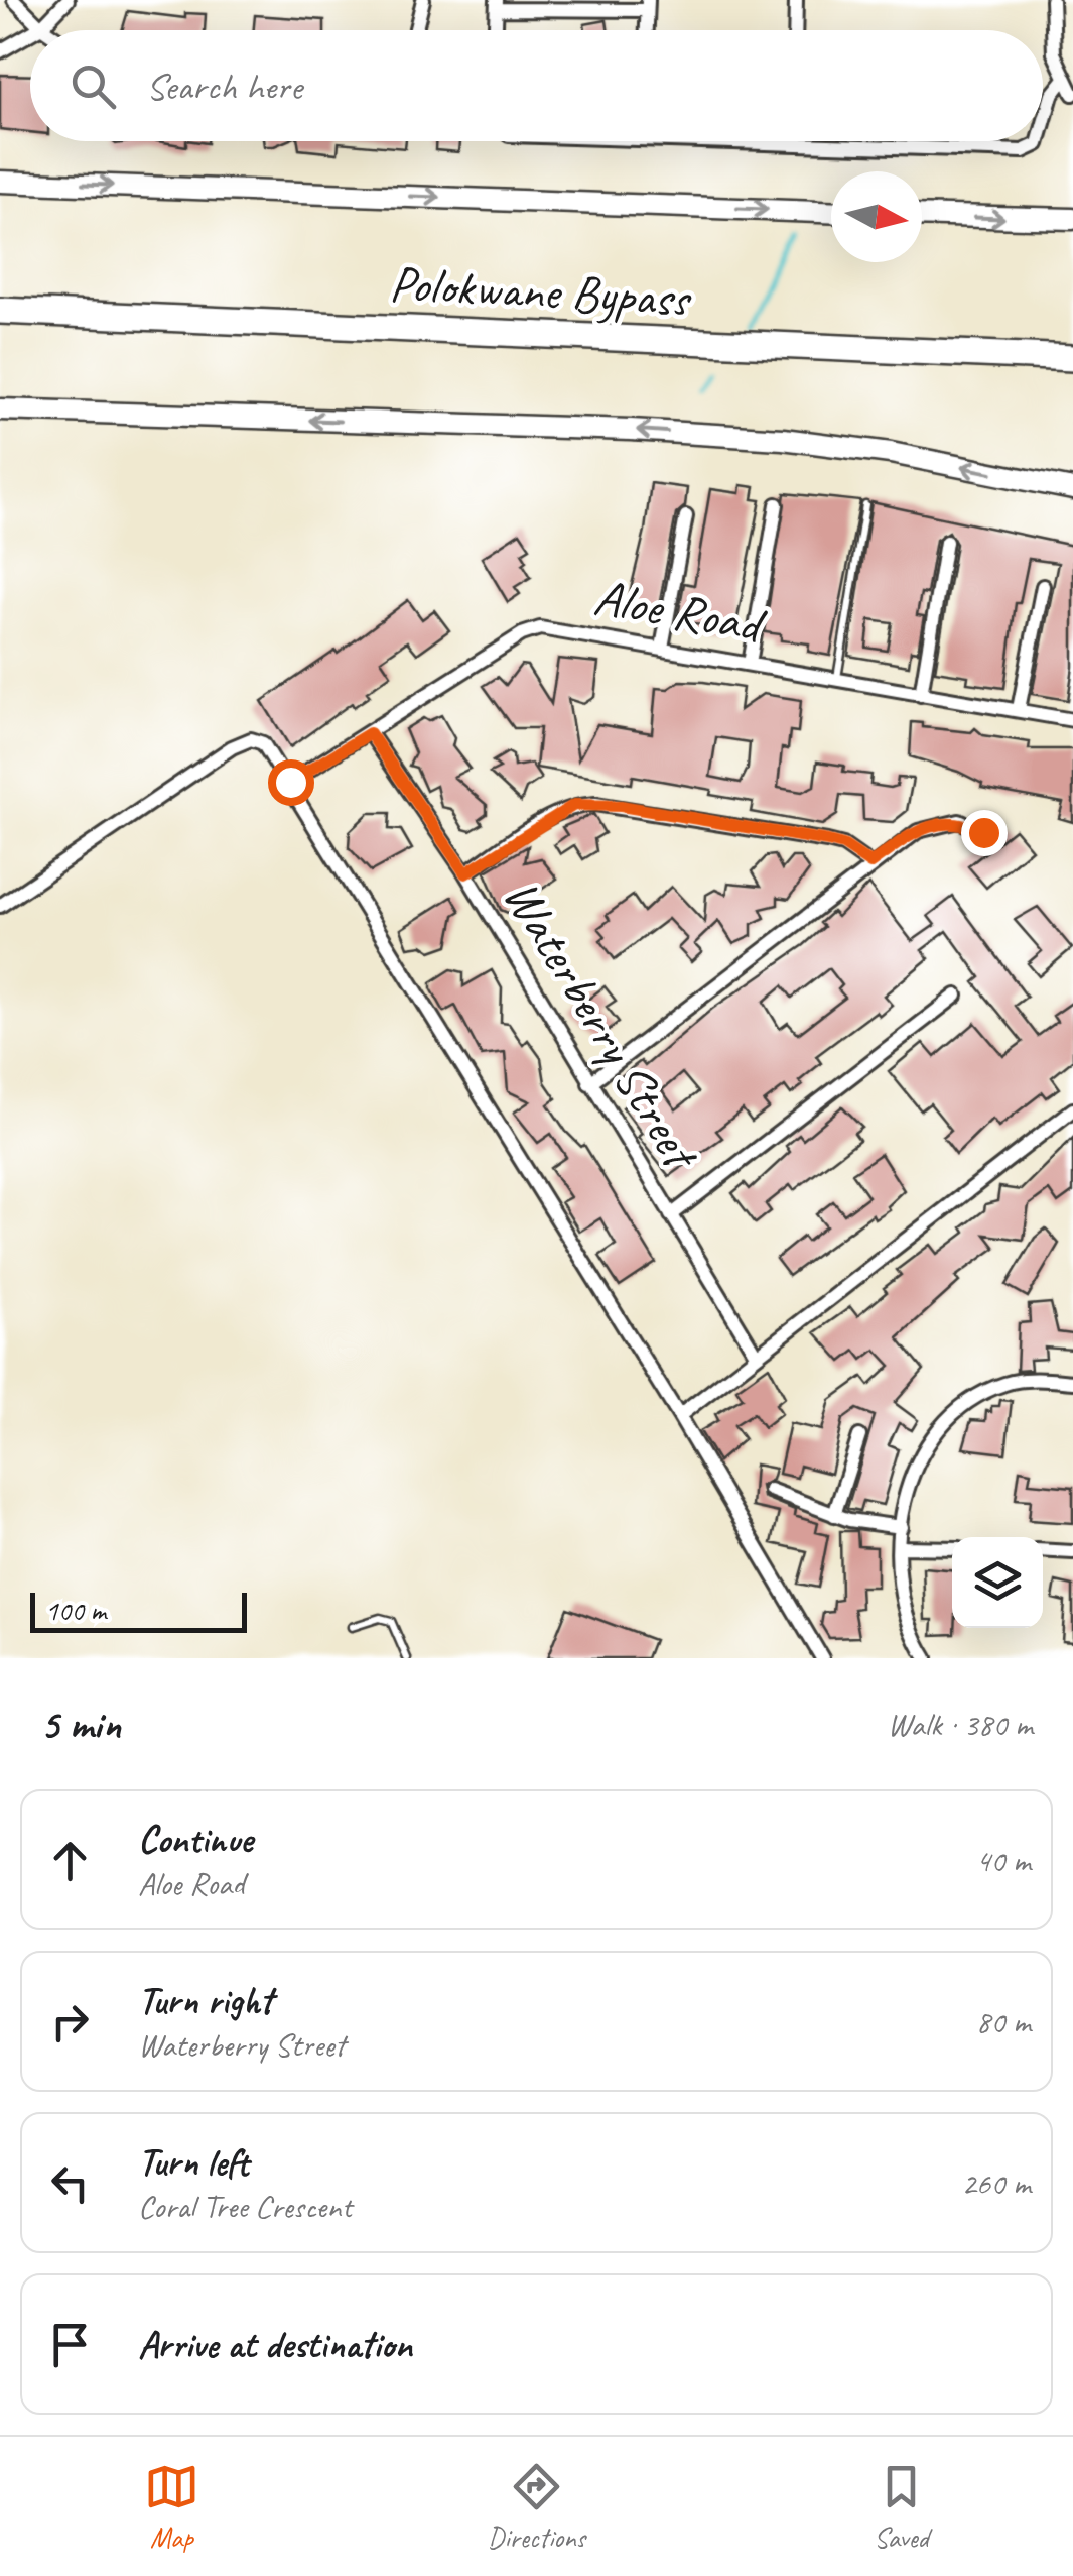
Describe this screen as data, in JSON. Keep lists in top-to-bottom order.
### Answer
{
  "streets": {
    "highway": ["Polokwane Bypass"],
    "street": ["Aloe Road", "Waterberry Street"]
  },
  "crossings": [
    ["Aloe Road", "Waterberry Street"]
  ],
  "scale_bar": "100 m",
  "north": "right",
  "page": {
    "search": "Search here",
    "scale": "100 m",
    "heading": ["5 min", "Walk · 380 m"],
    "list": [
      ["Continue", "Aloe Road", "40 m"],
      ["Turn right", "Waterberry Street", "80 m"],
      ["Turn left", "Coral Tree Crescent", "260 m"],
      "Arrive at destination"
    ],
    "nav": ["Map", "Directions", "Saved"]
  }
}
